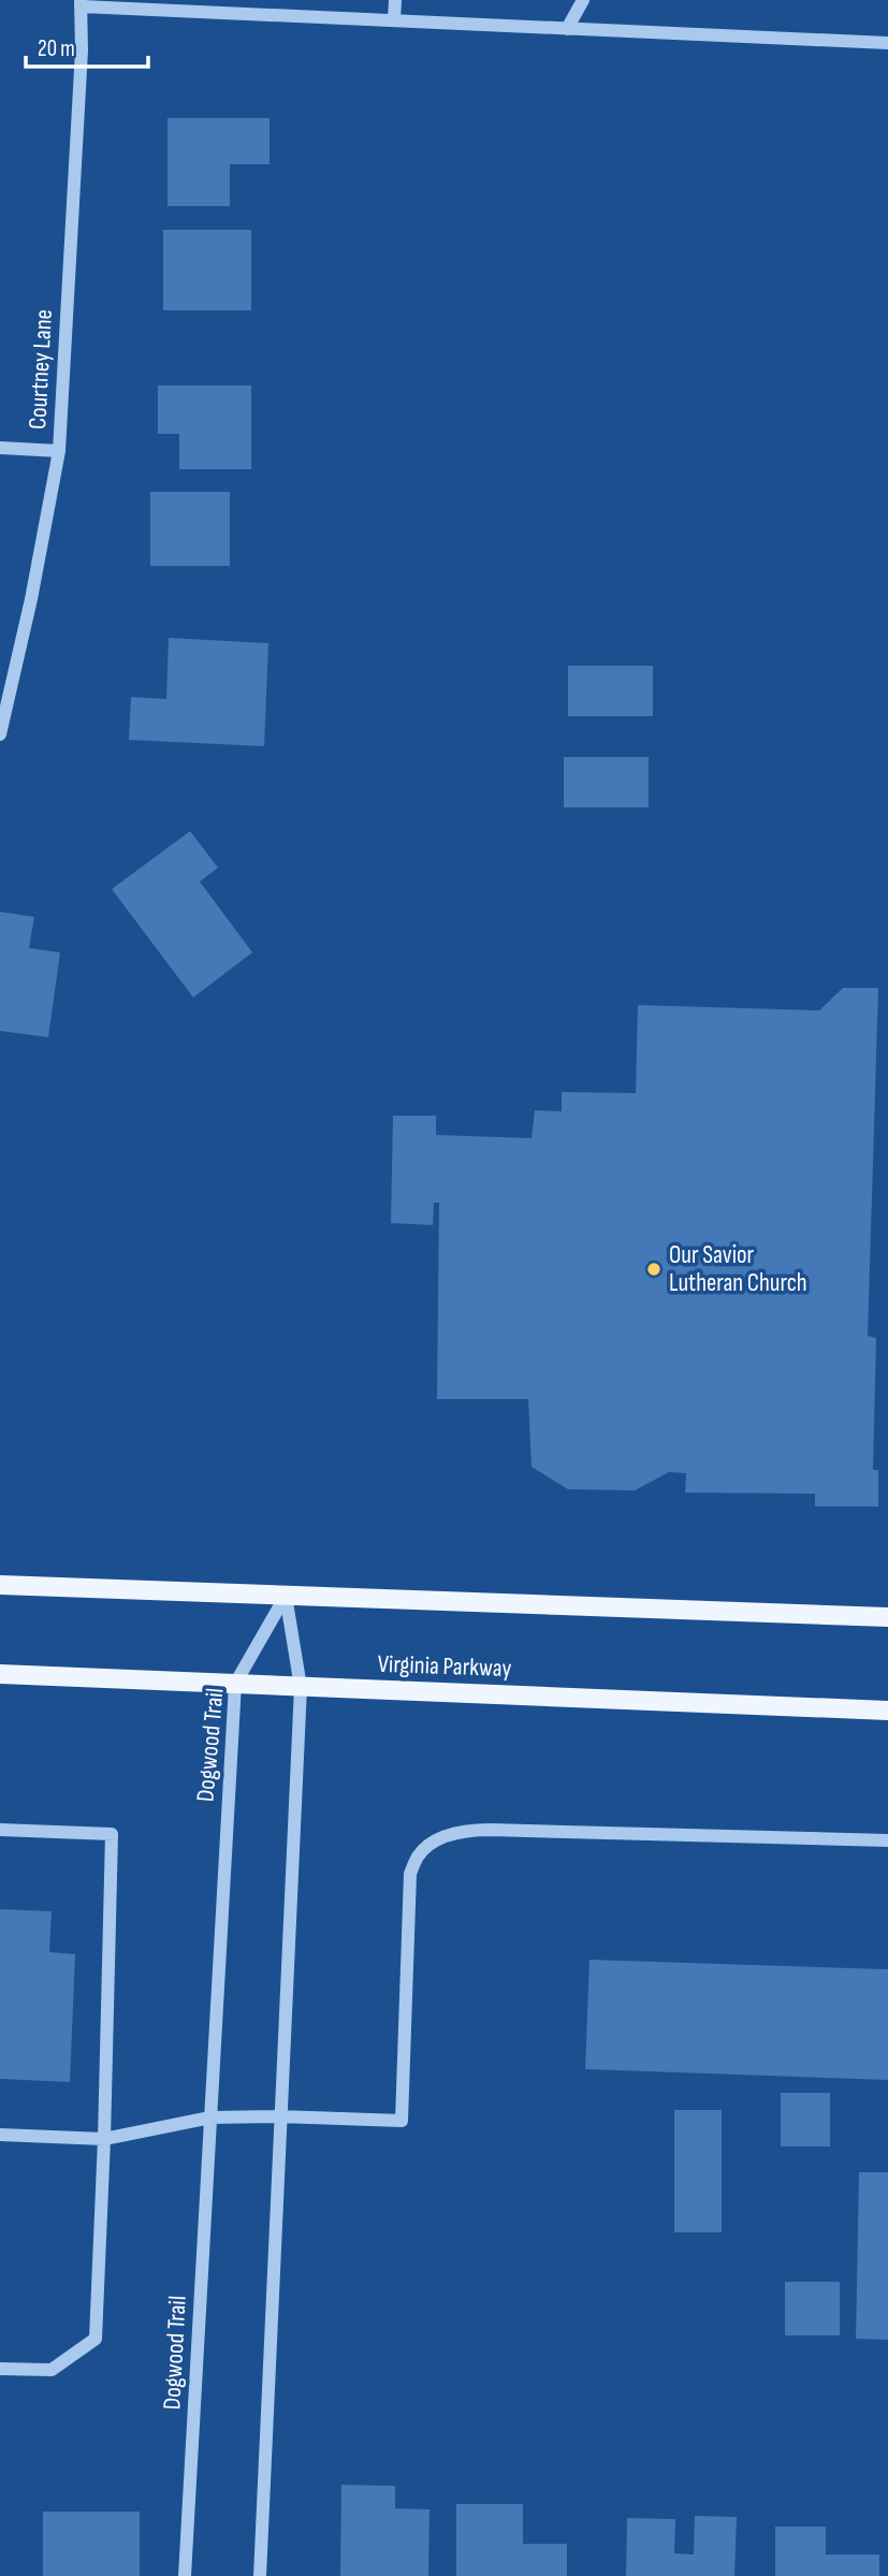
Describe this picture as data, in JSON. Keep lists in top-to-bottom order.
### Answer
{
  "streets": {
    "main road": ["Virginia Parkway"],
    "street": ["Courtney Lane", "Dogwood Trail"]
  },
  "crossings": [
    ["Virginia Parkway", "Dogwood Trail"]
  ],
  "places": ["Our Savior Lutheran Church"],
  "scale_bar": "20 m"
}
